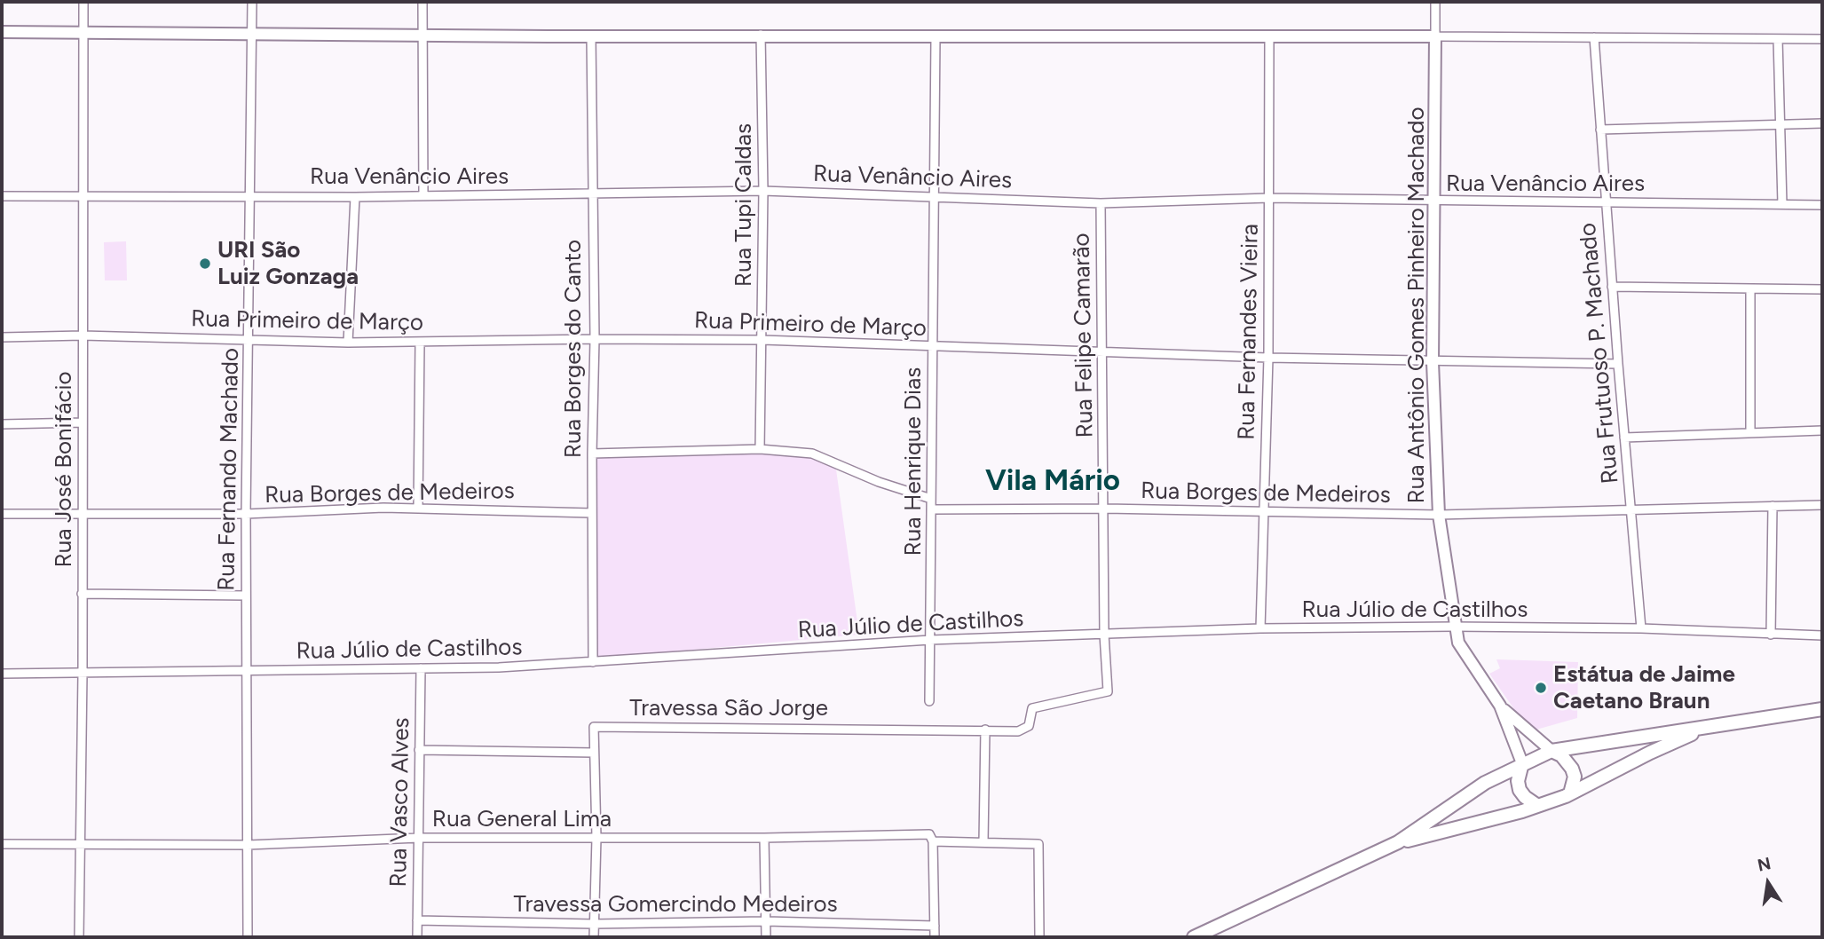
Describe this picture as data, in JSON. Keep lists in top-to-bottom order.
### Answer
{
  "streets": {
    "main road": ["Rua Antônio Gomes Pinheiro Machado"],
    "street": [
      "Rua Venâncio Aires",
      "Rua Tupi Caldas",
      "Rua Primeiro de Março",
      "Rua Fernandes Vieira",
      "Rua Felipe Camarão",
      "Rua Borges do Canto",
      "Rua Frutuoso P. Machado",
      "Rua Henrique Dias",
      "Rua José Bonifácio",
      "Rua Fernando Machado",
      "Rua Borges de Medeiros",
      "Rua Júlio de Castilhos",
      "Travessa São Jorge",
      "Rua Vasco Alves",
      "Rua General Lima",
      "Travessa Gomercindo Medeiros"
    ]
  },
  "crossings": [
    ["Rua Venâncio Aires", "Rua Tupi Caldas"],
    ["Rua Venâncio Aires", "Rua Antônio Gomes Pinheiro Machado"],
    ["Rua Venâncio Aires", "Rua Fernandes Vieira"],
    ["Rua Venâncio Aires", "Rua Felipe Camarão"],
    ["Rua Venâncio Aires", "Rua Borges do Canto"],
    ["Rua Venâncio Aires", "Rua Frutuoso P. Machado"],
    ["Rua Venâncio Aires", "Rua Henrique Dias"],
    ["Rua Venâncio Aires", "Rua José Bonifácio"],
    ["Rua Venâncio Aires", "Rua Fernando Machado"],
    ["Rua Tupi Caldas", "Rua Primeiro de Março"],
    ["Rua Antônio Gomes Pinheiro Machado", "Rua Primeiro de Março"],
    ["Rua Antônio Gomes Pinheiro Machado", "Rua Borges de Medeiros"],
    ["Rua Antônio Gomes Pinheiro Machado", "Rua Júlio de Castilhos"],
    ["Rua Primeiro de Março", "Rua Fernandes Vieira"],
    ["Rua Primeiro de Março", "Rua Felipe Camarão"],
    ["Rua Primeiro de Março", "Rua Borges do Canto"],
    ["Rua Primeiro de Março", "Rua Frutuoso P. Machado"],
    ["Rua Primeiro de Março", "Rua Henrique Dias"],
    ["Rua Primeiro de Março", "Rua José Bonifácio"],
    ["Rua Primeiro de Março", "Rua Fernando Machado"],
    ["Rua Fernandes Vieira", "Rua Borges de Medeiros"],
    ["Rua Fernandes Vieira", "Rua Júlio de Castilhos"],
    ["Rua Felipe Camarão", "Rua Borges de Medeiros"],
    ["Rua Felipe Camarão", "Rua Júlio de Castilhos"],
    ["Rua Felipe Camarão", "Travessa São Jorge"],
    ["Rua Borges do Canto", "Rua Borges de Medeiros"],
    ["Rua Borges do Canto", "Rua Júlio de Castilhos"],
    ["Rua Frutuoso P. Machado", "Rua Borges de Medeiros"],
    ["Rua Frutuoso P. Machado", "Rua Júlio de Castilhos"],
    ["Rua Henrique Dias", "Rua Borges de Medeiros"],
    ["Rua Henrique Dias", "Rua Júlio de Castilhos"],
    ["Rua José Bonifácio", "Rua Borges de Medeiros"],
    ["Rua José Bonifácio", "Rua Júlio de Castilhos"],
    ["Rua José Bonifácio", "Rua General Lima"],
    ["Rua Fernando Machado", "Rua Borges de Medeiros"],
    ["Rua Fernando Machado", "Rua Júlio de Castilhos"],
    ["Rua Fernando Machado", "Rua General Lima"],
    ["Rua Júlio de Castilhos", "Rua Vasco Alves"],
    ["Rua Vasco Alves", "Rua General Lima"],
    ["Rua Vasco Alves", "Travessa Gomercindo Medeiros"]
  ],
  "districts": ["Vila Mário"],
  "places": ["URI São Luiz Gonzaga", "Estátua de Jaime Caetano Braun"],
  "north": "top"
}
